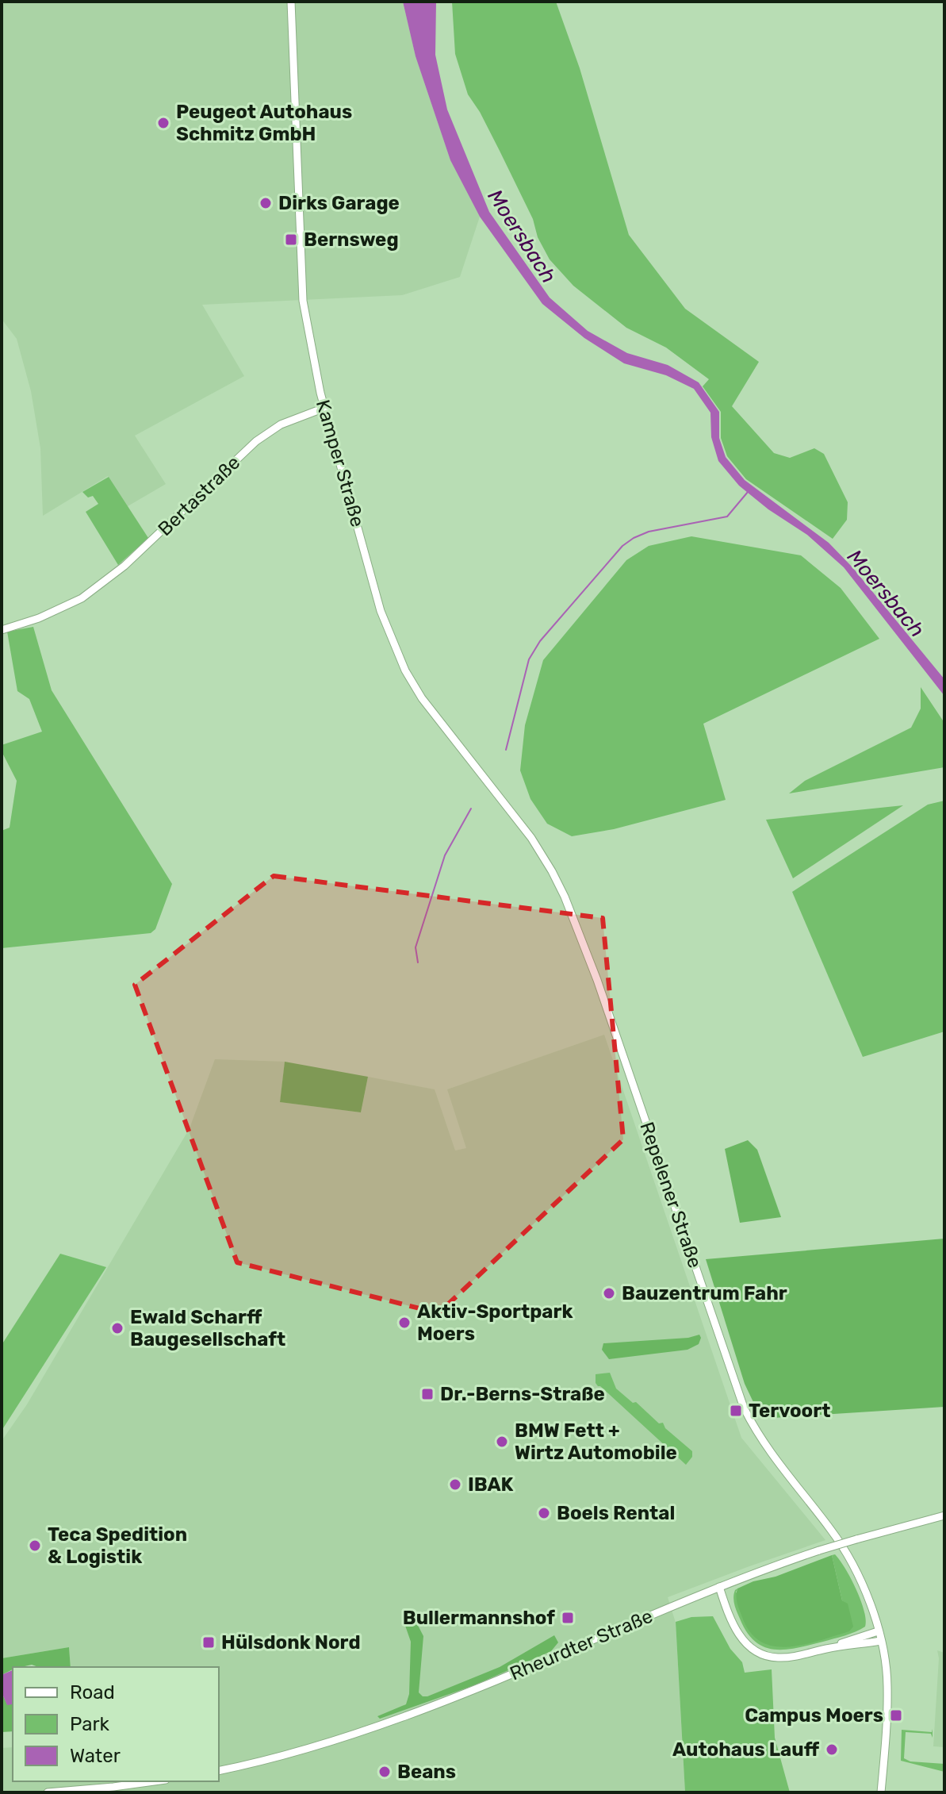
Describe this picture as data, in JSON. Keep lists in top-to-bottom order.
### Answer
{
  "streets": {
    "main road": [
      "Kamper Straße",
      "Bertastraße",
      "Repelener Straße",
      "Rheurdter Straße"
    ]
  },
  "crossings": [
    ["Kamper Straße", "Bertastraße"],
    ["Kamper Straße", "Repelener Straße"]
  ],
  "water": ["Moersbach"],
  "places": {
    "other": [
      "Peugeot Autohaus Schmitz GmbH",
      "Dirks Garage",
      "Bauzentrum Fahr",
      "Aktiv-Sportpark Moers",
      "Ewald Scharff Baugesellschaft",
      "BMW Fett + Wirtz Automobile",
      "IBAK",
      "Boels Rental",
      "Teca Spedition & Logistik",
      "Autohaus Lauff",
      "Beans"
    ],
    "transit": [
      "Bernsweg",
      "Dr.-Berns-Straße",
      "Tervoort",
      "Bullermannshof",
      "Hülsdonk Nord",
      "Campus Moers"
    ]
  },
  "legend": ["Road", "Park", "Water"]
}
